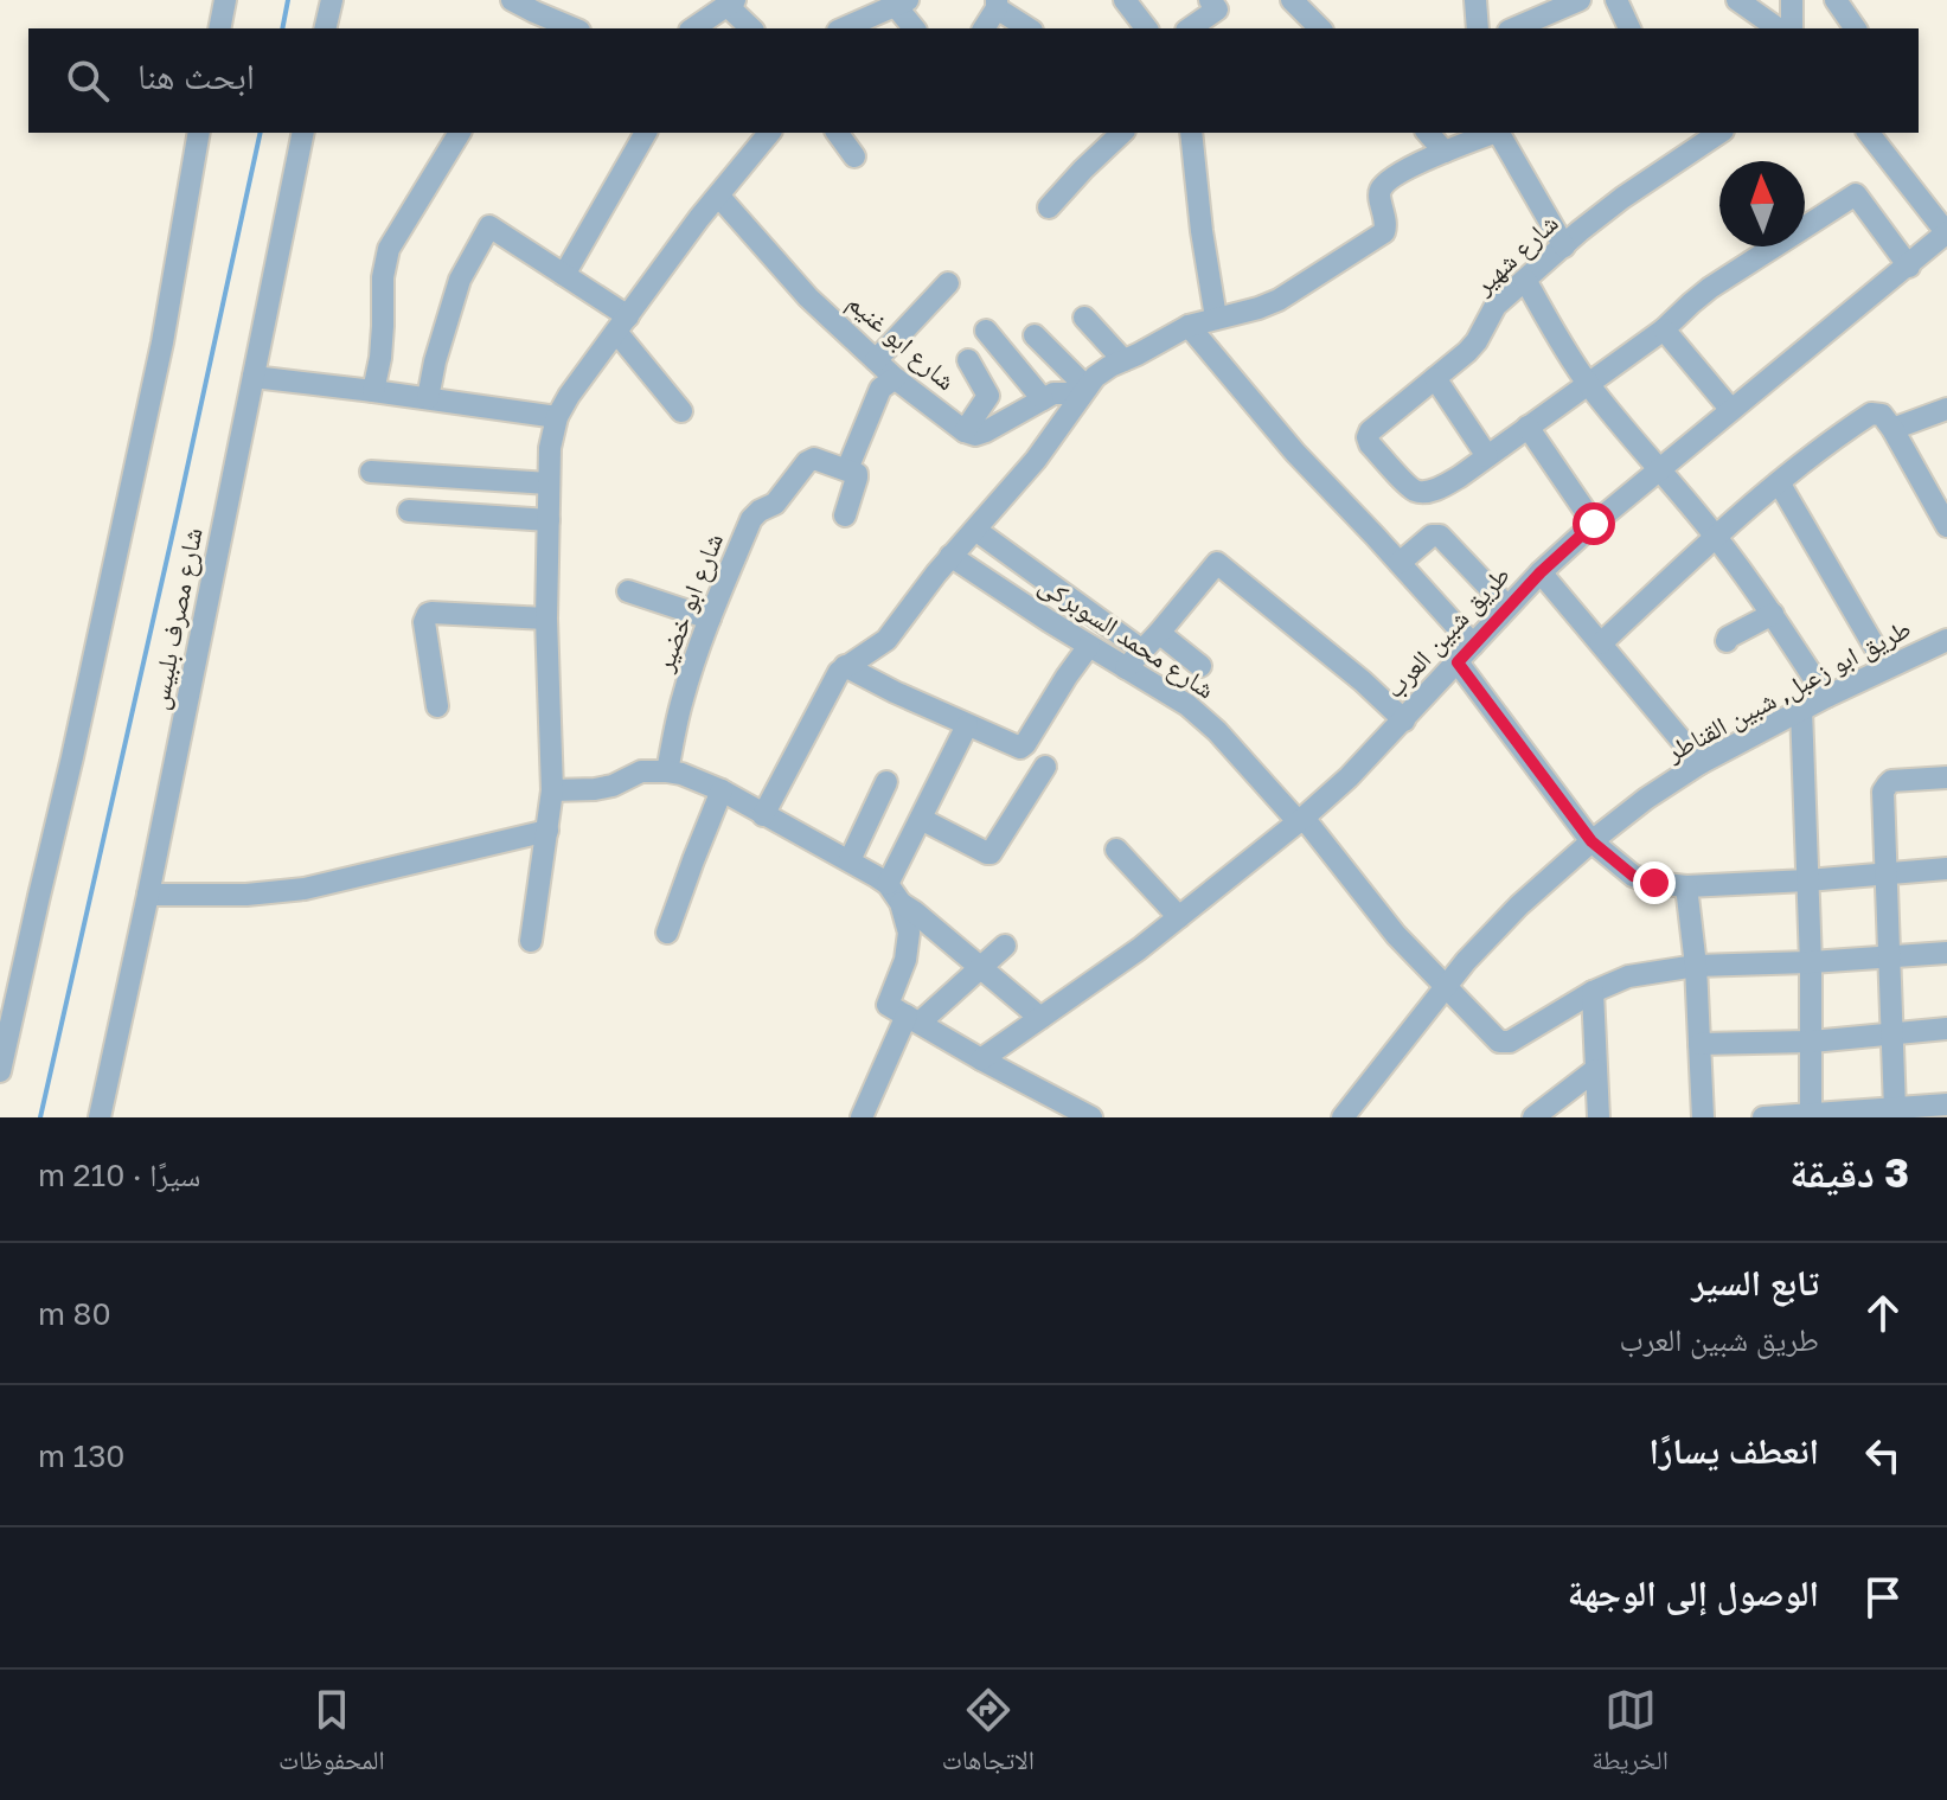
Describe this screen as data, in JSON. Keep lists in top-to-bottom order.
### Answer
{
  "streets": {
    "street": [
      "شارع شهير",
      "شارع ابو غنيم",
      "شارع ابو خضير",
      "شارع مصرف بلبيس",
      "طريق شبين العرب",
      "شارع محمد السوبركى",
      "طريق ابو زعبل, شبين القناطر"
    ]
  },
  "crossings": [
    ["طريق شبين العرب", "شارع محمد السوبركى"],
    ["شارع محمد السوبركى", "طريق ابو زعبل, شبين القناطر"]
  ],
  "north": "top",
  "page": {
    "search": "ابحث هنا",
    "heading": ["3 دقيقة", "سيرًا · 210 m"],
    "list": [
      ["تابع السير", "طريق شبين العرب", "80 m"],
      ["انعطف يسارًا", "130 m"],
      "الوصول إلى الوجهة"
    ],
    "nav": ["الخريطة", "الاتجاهات", "المحفوظات"]
  }
}
